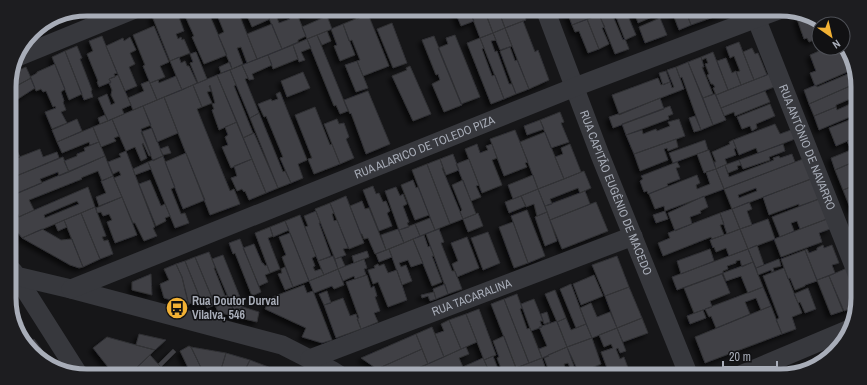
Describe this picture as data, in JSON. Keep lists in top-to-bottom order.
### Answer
{
  "streets": {
    "street": [
      "RUA ALARICO DE TOLEDO PIZA",
      "RUA ANTÔNIO DE NAVARRO",
      "RUA CAPITÃO EUGÊNIO DE MACEDO",
      "RUA TACARALINA"
    ]
  },
  "crossings": [
    ["RUA ALARICO DE TOLEDO PIZA", "RUA ANTÔNIO DE NAVARRO"],
    ["RUA ALARICO DE TOLEDO PIZA", "RUA CAPITÃO EUGÊNIO DE MACEDO"],
    ["RUA CAPITÃO EUGÊNIO DE MACEDO", "RUA TACARALINA"]
  ],
  "places": {
    "bus stop": ["Rua Doutor Durval Vilalva, 546"]
  },
  "scale_bar": "20 m",
  "north": "bottom right"
}
